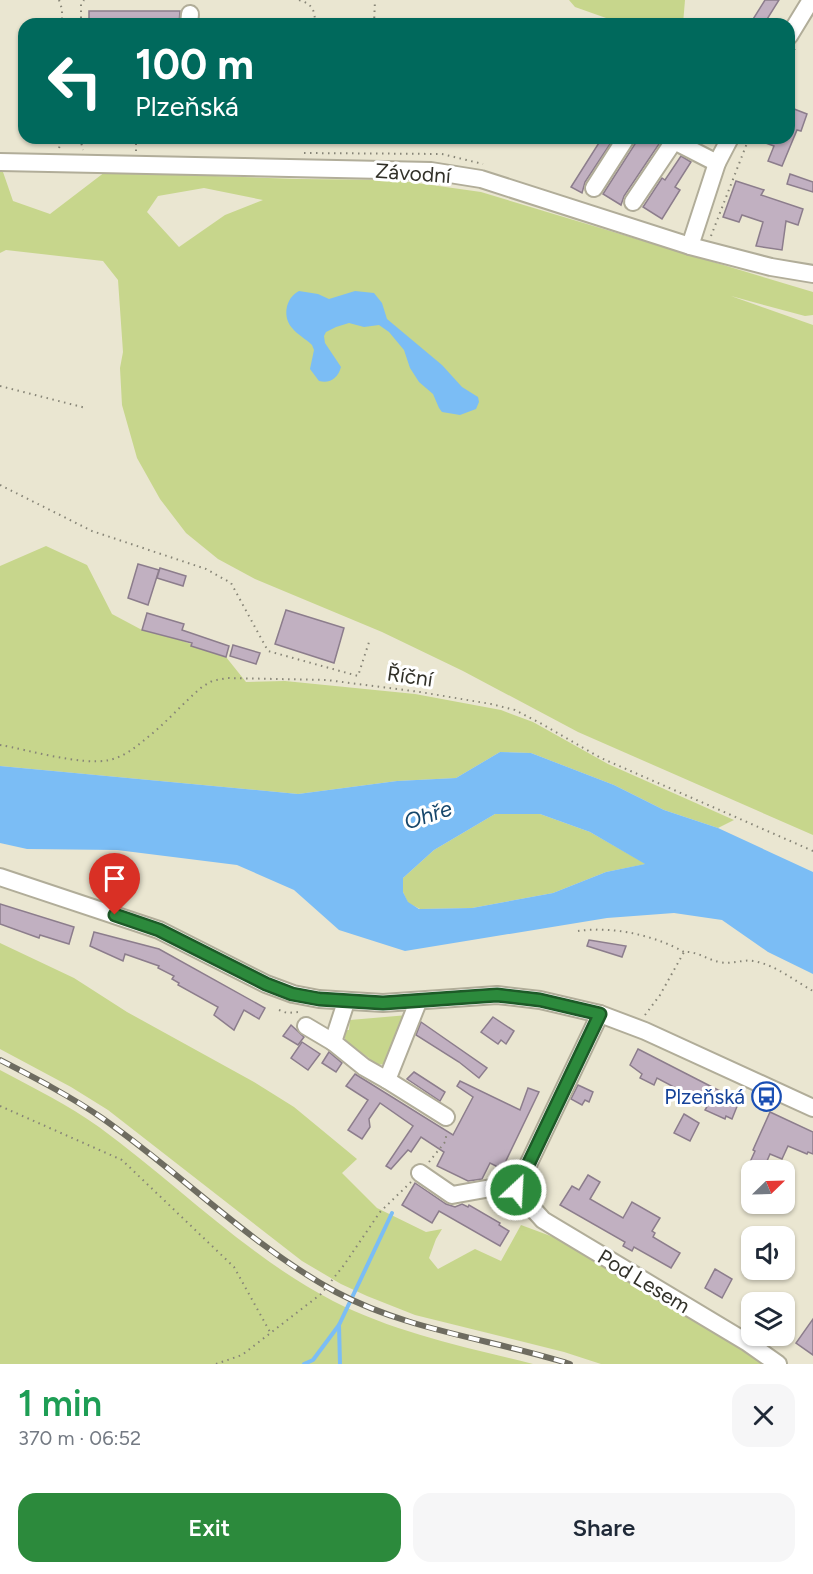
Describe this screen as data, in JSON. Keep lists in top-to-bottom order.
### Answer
{
  "streets": {
    "street": ["Závodní", "Pod Lesem"],
    "path": ["Říční"]
  },
  "water": ["Ohře"],
  "places": {
    "bus stop": ["Plzeňská"]
  },
  "north": "top right",
  "page": {
    "turn": ["100 m", "Plzeňská"],
    "heading": ["1 min", "370 m · 06:52"],
    "buttons": ["Exit", "Share"]
  }
}
